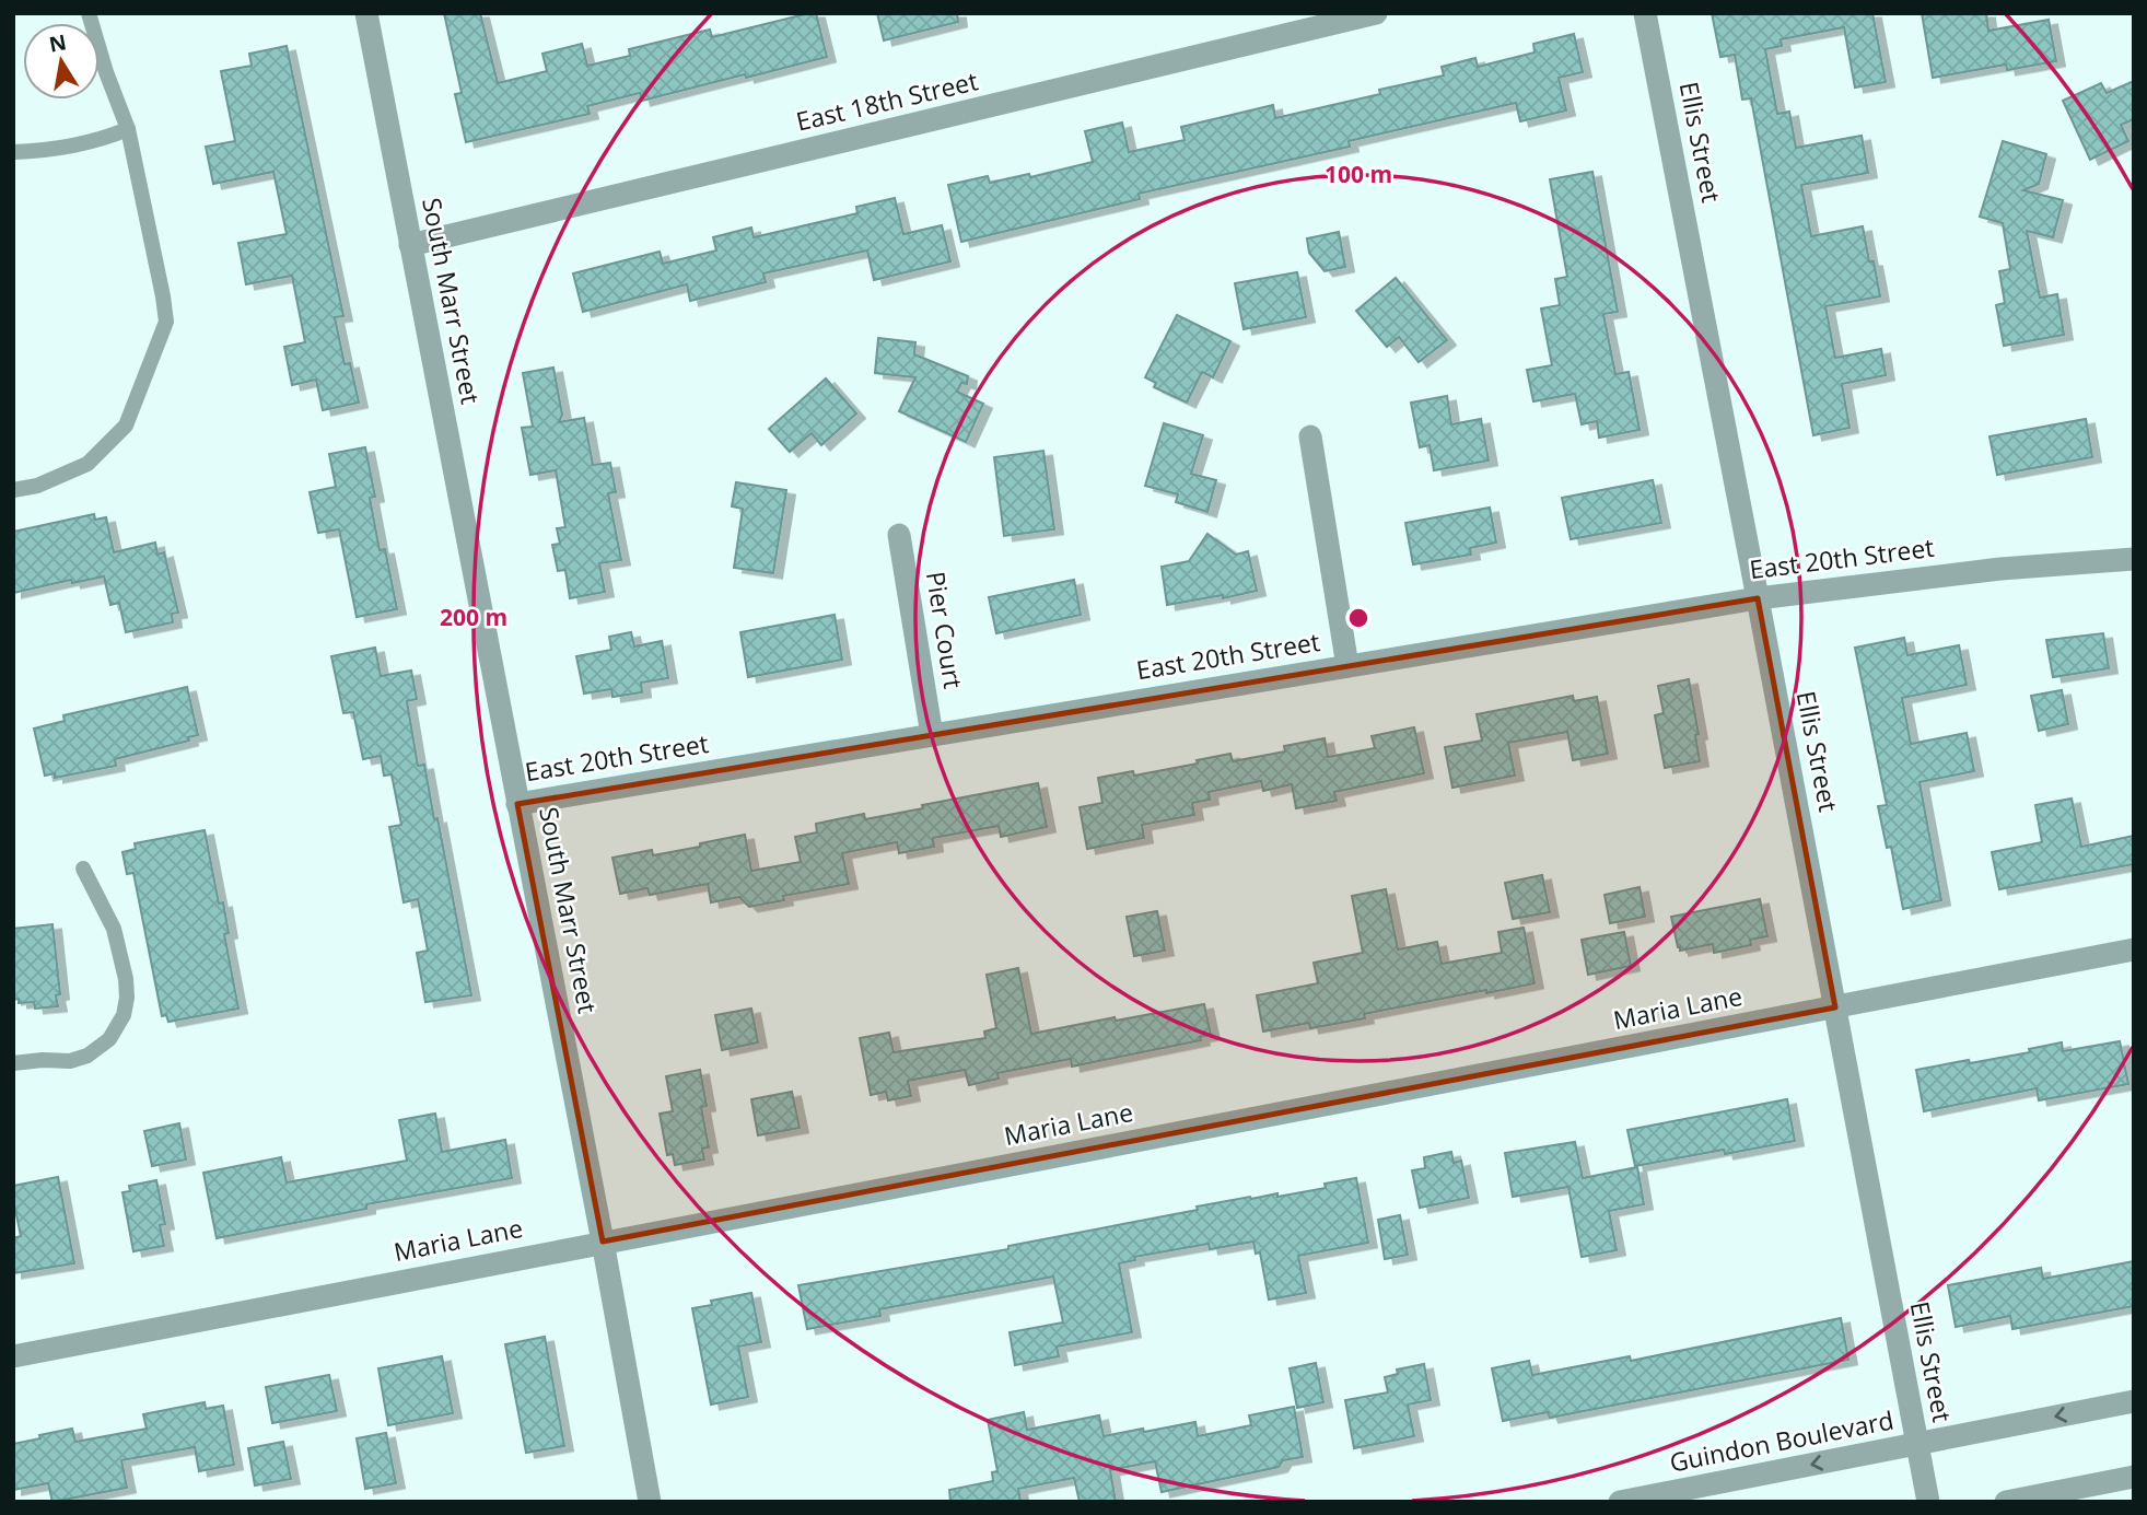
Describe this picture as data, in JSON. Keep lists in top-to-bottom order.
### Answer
{
  "streets": {
    "street": [
      "East 18th Street",
      "Ellis Street",
      "South Marr Street",
      "East 20th Street",
      "Pier Court",
      "Maria Lane",
      "Guindon Boulevard"
    ]
  },
  "crossings": [
    ["East 18th Street", "South Marr Street"],
    ["Ellis Street", "East 20th Street"],
    ["Ellis Street", "Maria Lane"],
    ["Ellis Street", "Guindon Boulevard"],
    ["South Marr Street", "East 20th Street"],
    ["South Marr Street", "Maria Lane"],
    ["East 20th Street", "Pier Court"]
  ],
  "one_way": ["Guindon Boulevard"],
  "north": "top",
  "rings": ["100 m", "200 m"]
}
